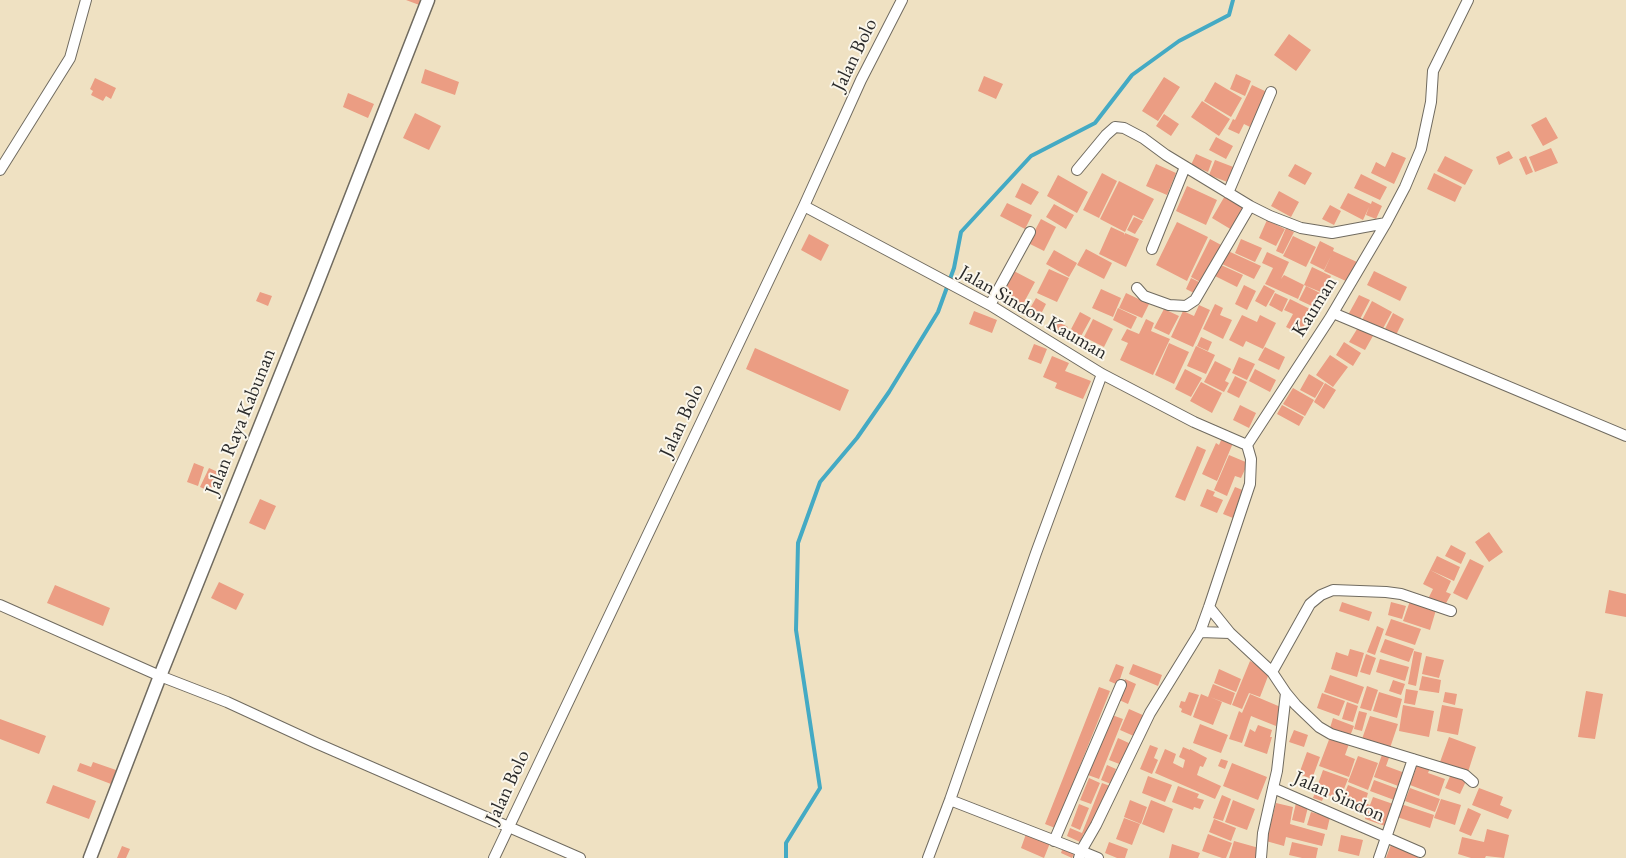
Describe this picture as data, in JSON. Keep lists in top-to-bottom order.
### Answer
{
  "streets": {
    "street": [
      "Jalan Bolo",
      "Kauman",
      "Jalan Sindon Kauman",
      "Jalan Raya Kabunan",
      "Jalan Sindon"
    ]
  },
  "crossings": [
    ["Jalan Bolo", "Jalan Sindon Kauman"],
    ["Kauman", "Jalan Sindon Kauman"]
  ]
}
